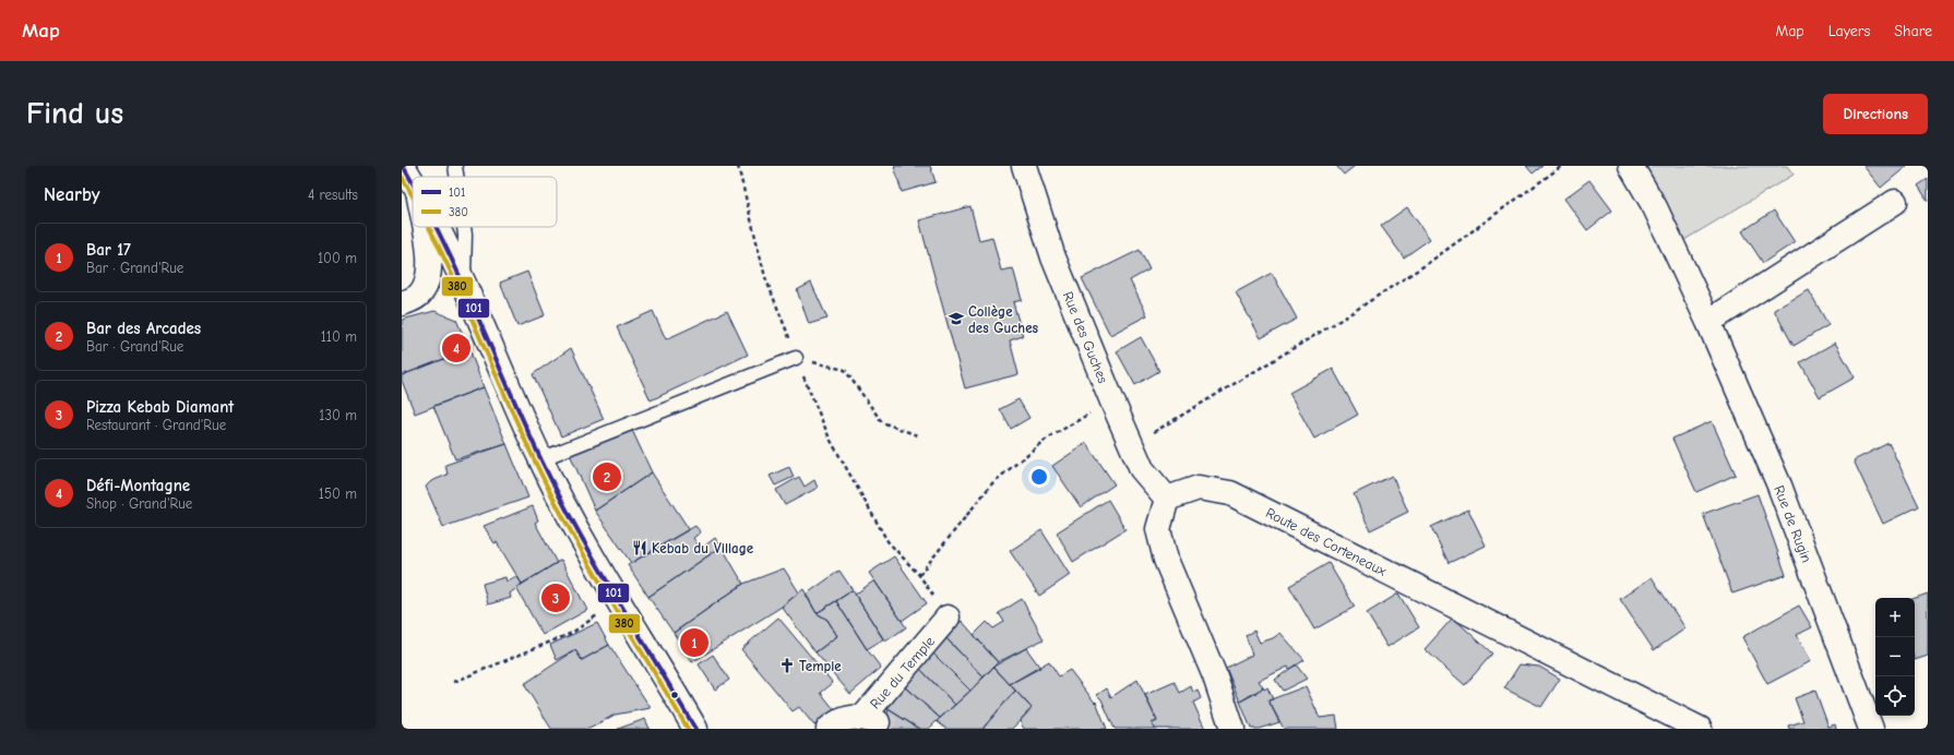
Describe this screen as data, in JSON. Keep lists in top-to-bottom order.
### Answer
{
  "streets": {
    "street": [
      "Rue des Guches",
      "Rue de Rugin",
      "Route des Corteneaux",
      "Rue du Temple"
    ]
  },
  "crossings": [
    ["Rue des Guches", "Route des Corteneaux"]
  ],
  "places": {
    "school or university": ["Collège des Guches"],
    "restaurant": ["Kebab du Village"],
    "church": ["Temple"]
  },
  "lines": ["transit line 101", "transit line 380"],
  "legend": ["101", "380"],
  "page": {
    "header": "Map",
    "nav": ["Map", "Layers", "Share"],
    "buttons": "Directions",
    "title": "Find us",
    "heading": ["Nearby", "4 results"],
    "list": [
      {
        "mark": "1",
        "name": "Bar 17",
        "note": "Bar · Grand'Rue",
        "value": "100 m"
      },
      {
        "mark": "2",
        "name": "Bar des Arcades",
        "note": "Bar · Grand'Rue",
        "value": "110 m"
      },
      {
        "mark": "3",
        "name": "Pizza Kebab Diamant",
        "note": "Restaurant · Grand'Rue",
        "value": "130 m"
      },
      {
        "mark": "4",
        "name": "Défi-Montagne",
        "note": "Shop · Grand'Rue",
        "value": "150 m"
      }
    ],
    "pins": [
      "4",
      "2",
      "3",
      "1"
    ],
    "map_buttons": ["+", "−"]
  }
}
